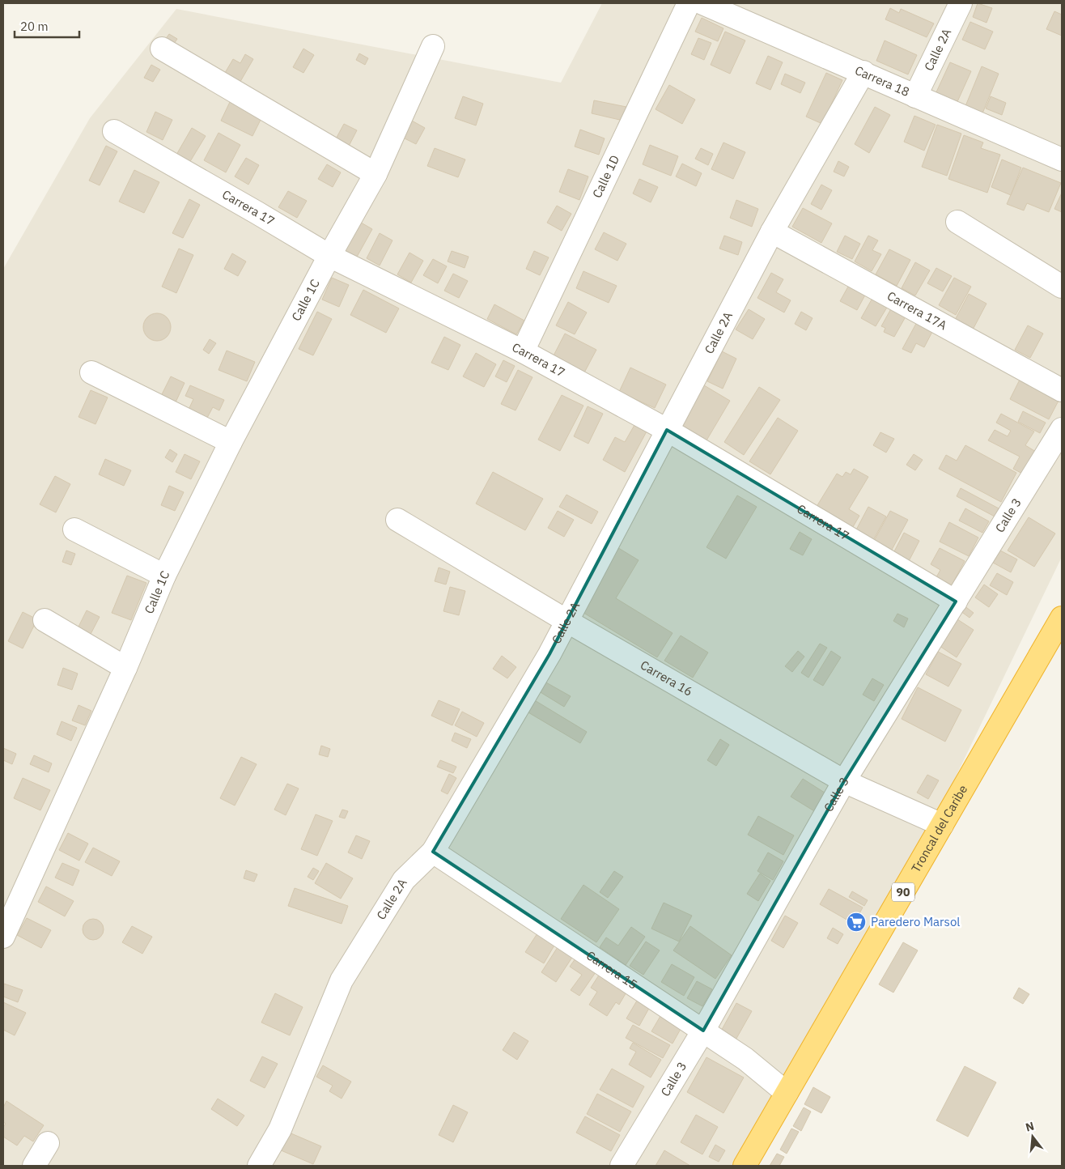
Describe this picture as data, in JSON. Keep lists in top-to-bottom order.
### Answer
{
  "streets": {
    "highway": ["Troncal del Caribe", "90"],
    "street": [
      "Calle 2A",
      "Carrera 18",
      "Calle 1D",
      "Carrera 17",
      "Calle 1C",
      "Carrera 17A",
      "Calle 3",
      "Carrera 16",
      "Carrera 15"
    ]
  },
  "crossings": [
    ["Calle 2A", "Carrera 18"],
    ["Calle 2A", "Carrera 17"],
    ["Calle 2A", "Carrera 17A"],
    ["Calle 2A", "Carrera 16"],
    ["Calle 2A", "Carrera 15"],
    ["Calle 1D", "Carrera 17"],
    ["Carrera 17", "Calle 1C"],
    ["Carrera 17", "Calle 3"],
    ["Calle 3", "Carrera 16"],
    ["Calle 3", "Carrera 15"],
    ["Carrera 16", "Troncal del Caribe"],
    ["Troncal del Caribe", "Carrera 15"]
  ],
  "places": {
    "supermarket": ["Paredero Marsol"]
  },
  "scale_bar": "20 m",
  "north": "top"
}
